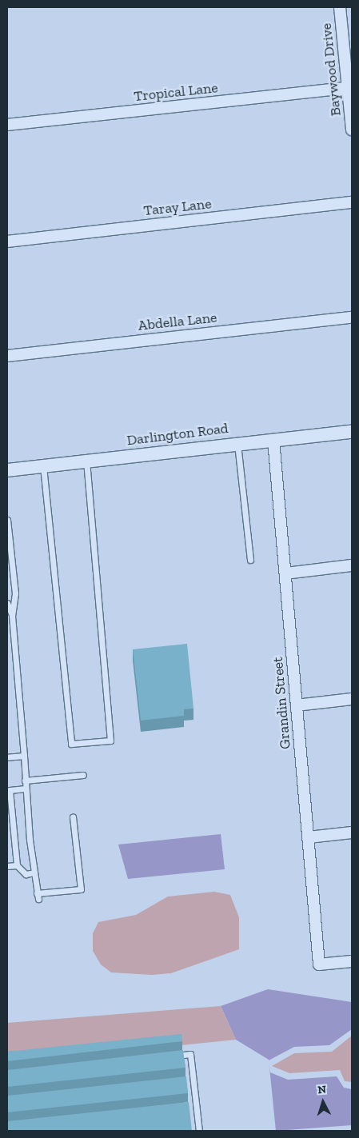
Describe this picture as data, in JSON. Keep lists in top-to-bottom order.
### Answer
{
  "streets": {
    "street": [
      "Baywood Drive",
      "Tropical Lane",
      "Taray Lane",
      "Abdella Lane",
      "Darlington Road",
      "Grandin Street"
    ]
  },
  "crossings": [
    ["Baywood Drive", "Tropical Lane"],
    ["Darlington Road", "Grandin Street"]
  ],
  "north": "top"
}
